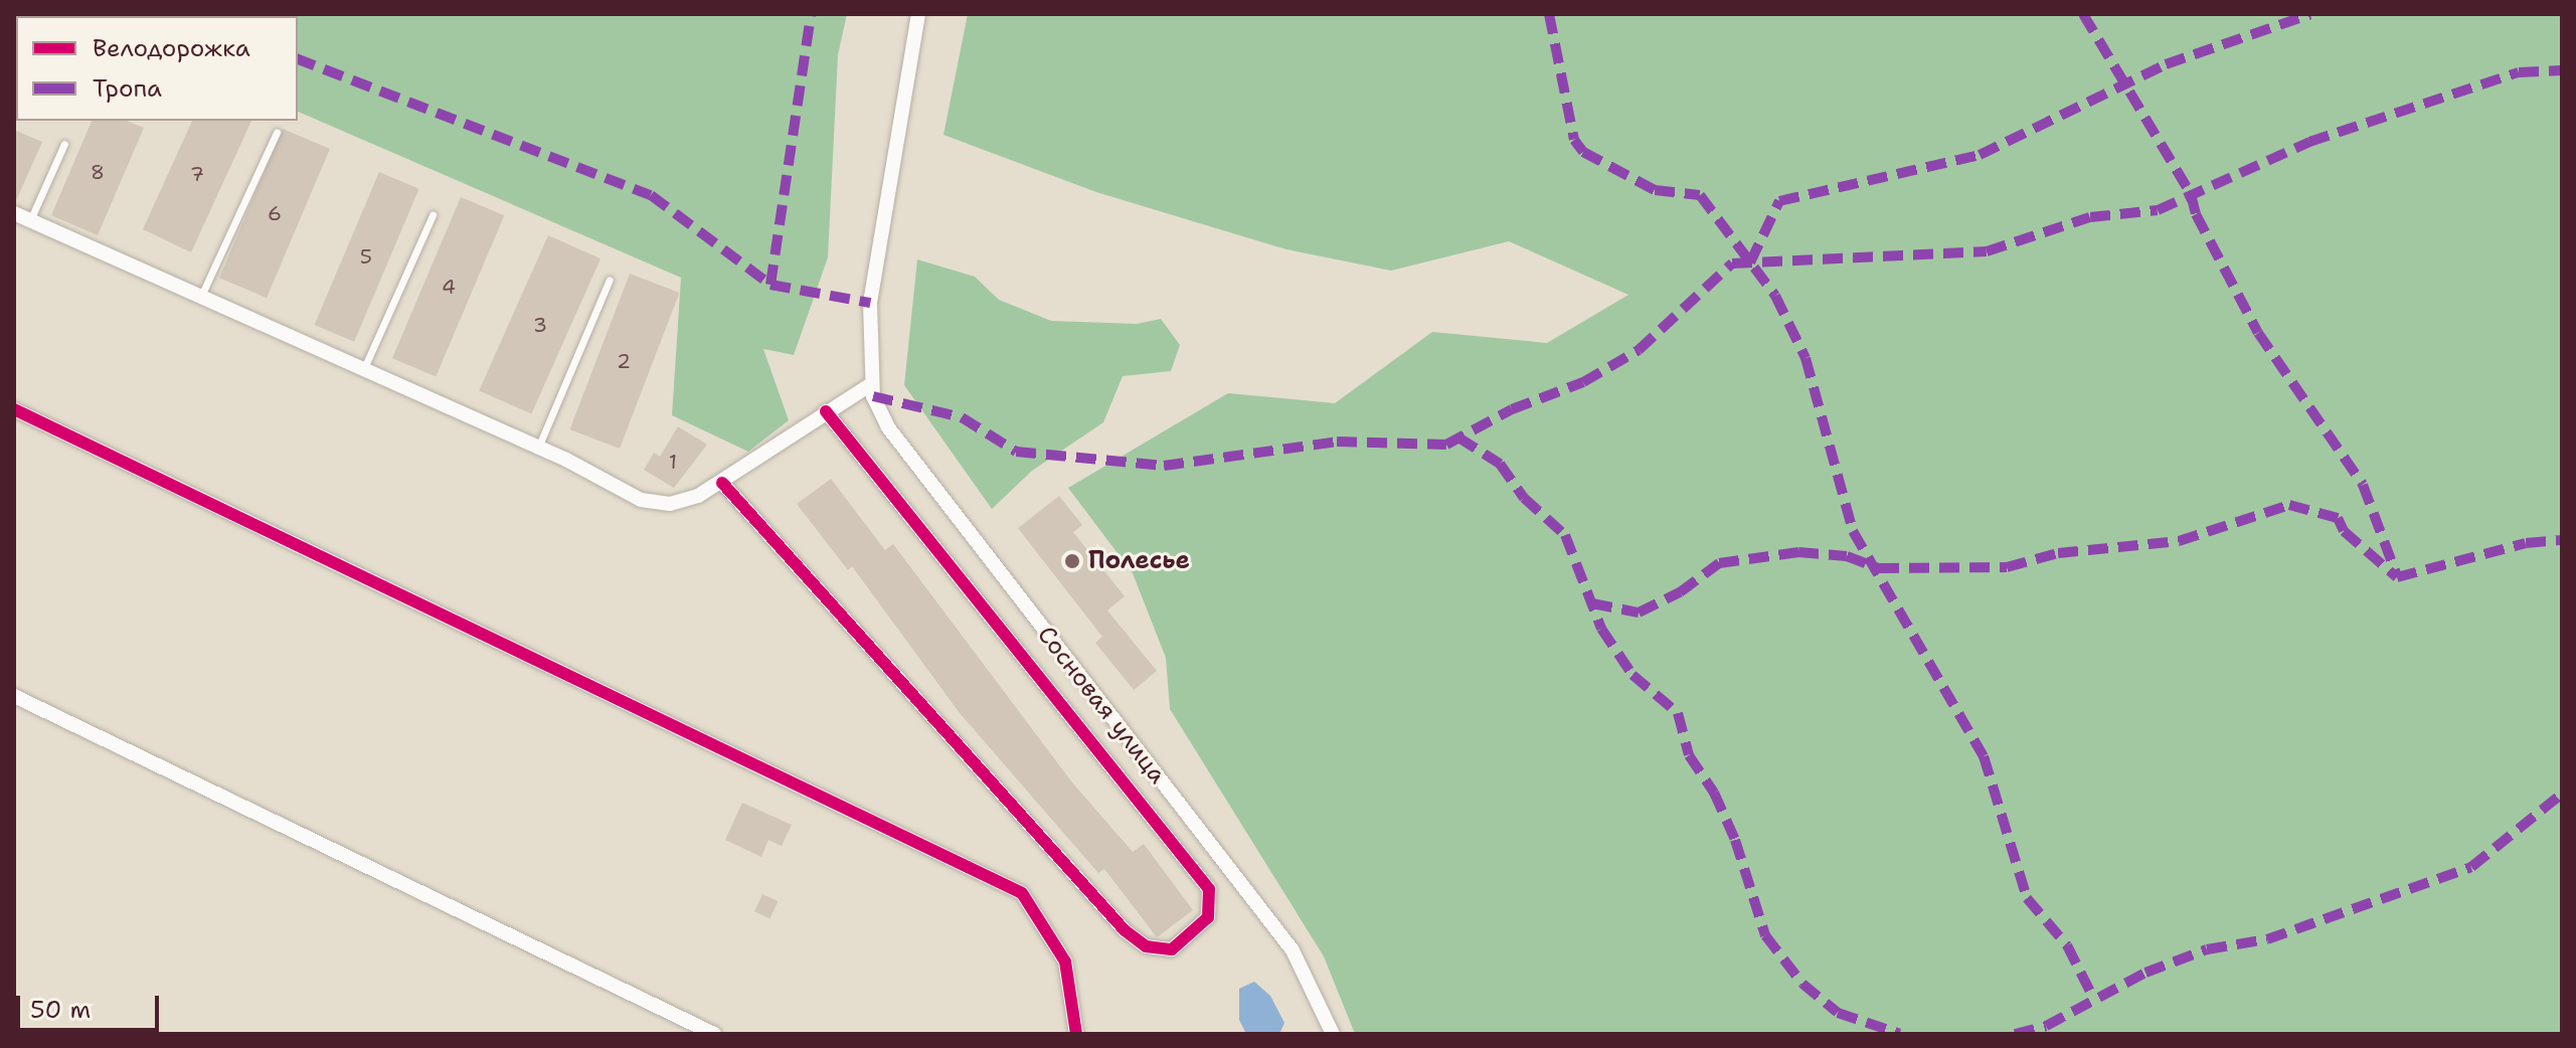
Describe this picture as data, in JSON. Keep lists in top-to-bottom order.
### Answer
{
  "streets": {
    "street": ["Сосновая улица"]
  },
  "places": ["Полесье"],
  "house_numbers": [
    "8",
    "7",
    "6",
    "5",
    "4",
    "3",
    "2",
    "1"
  ],
  "legend": ["Велодорожка", "Тропа"],
  "scale_bar": "50 m"
}
